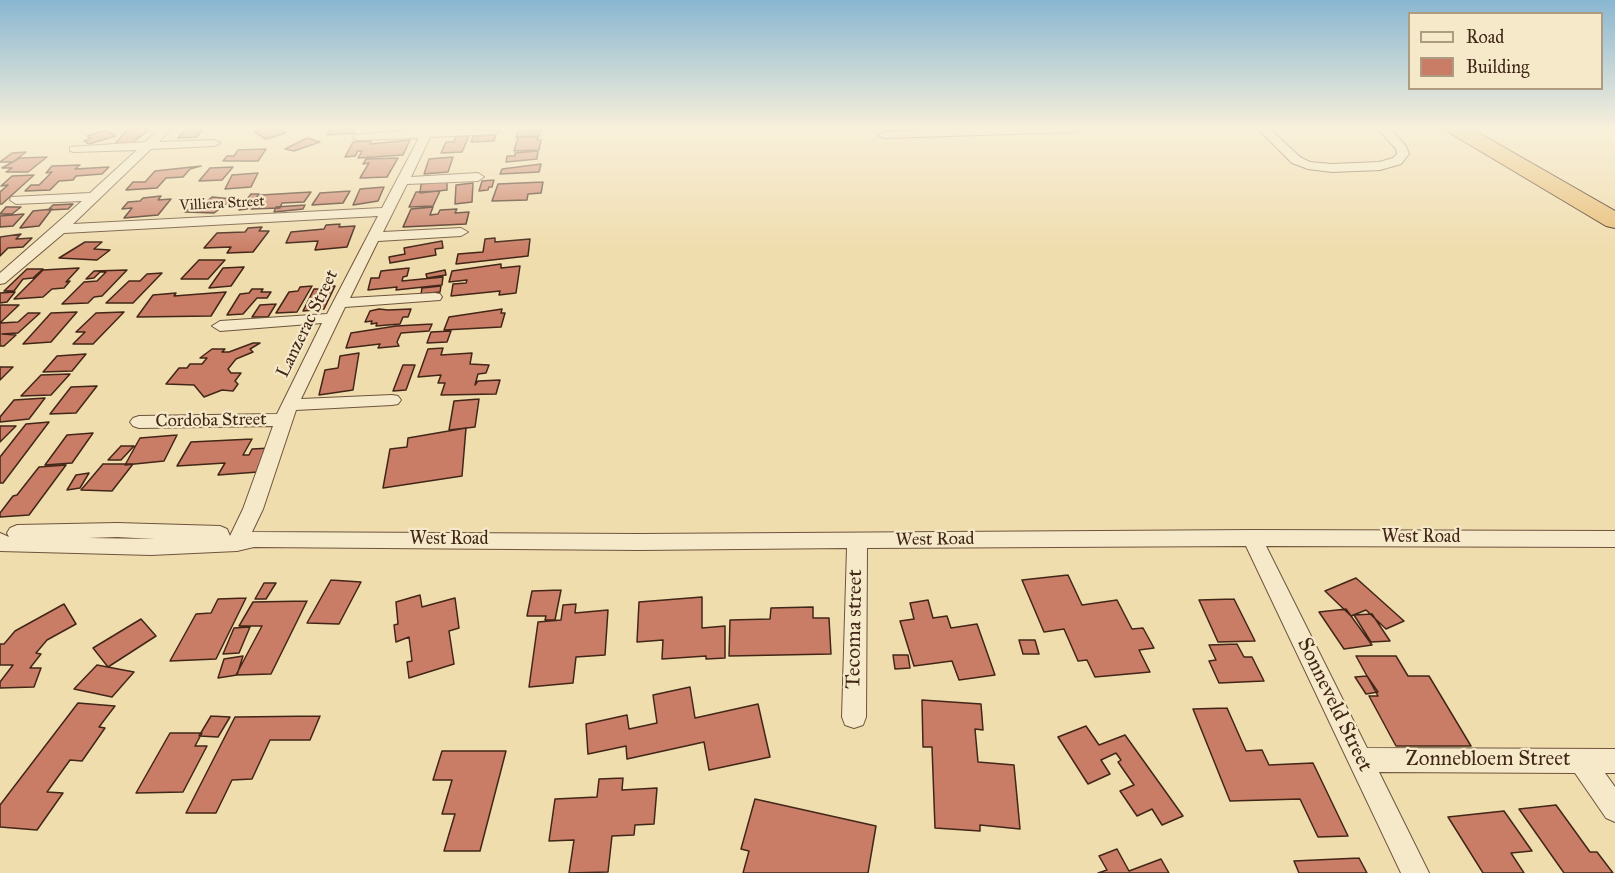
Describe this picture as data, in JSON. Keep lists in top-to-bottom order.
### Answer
{
  "streets": {
    "street": [
      "Villiera Street",
      "Lanzerac Street",
      "Cordoba Street",
      "West Road",
      "Tecoma street",
      "Sonneveld Street",
      "Zonnebloem Street"
    ]
  },
  "crossings": [
    ["Villiera Street", "Lanzerac Street"],
    ["Lanzerac Street", "Cordoba Street"],
    ["Lanzerac Street", "West Road"],
    ["West Road", "Tecoma street"],
    ["West Road", "Sonneveld Street"],
    ["Sonneveld Street", "Zonnebloem Street"]
  ],
  "legend": ["Road", "Building"]
}
